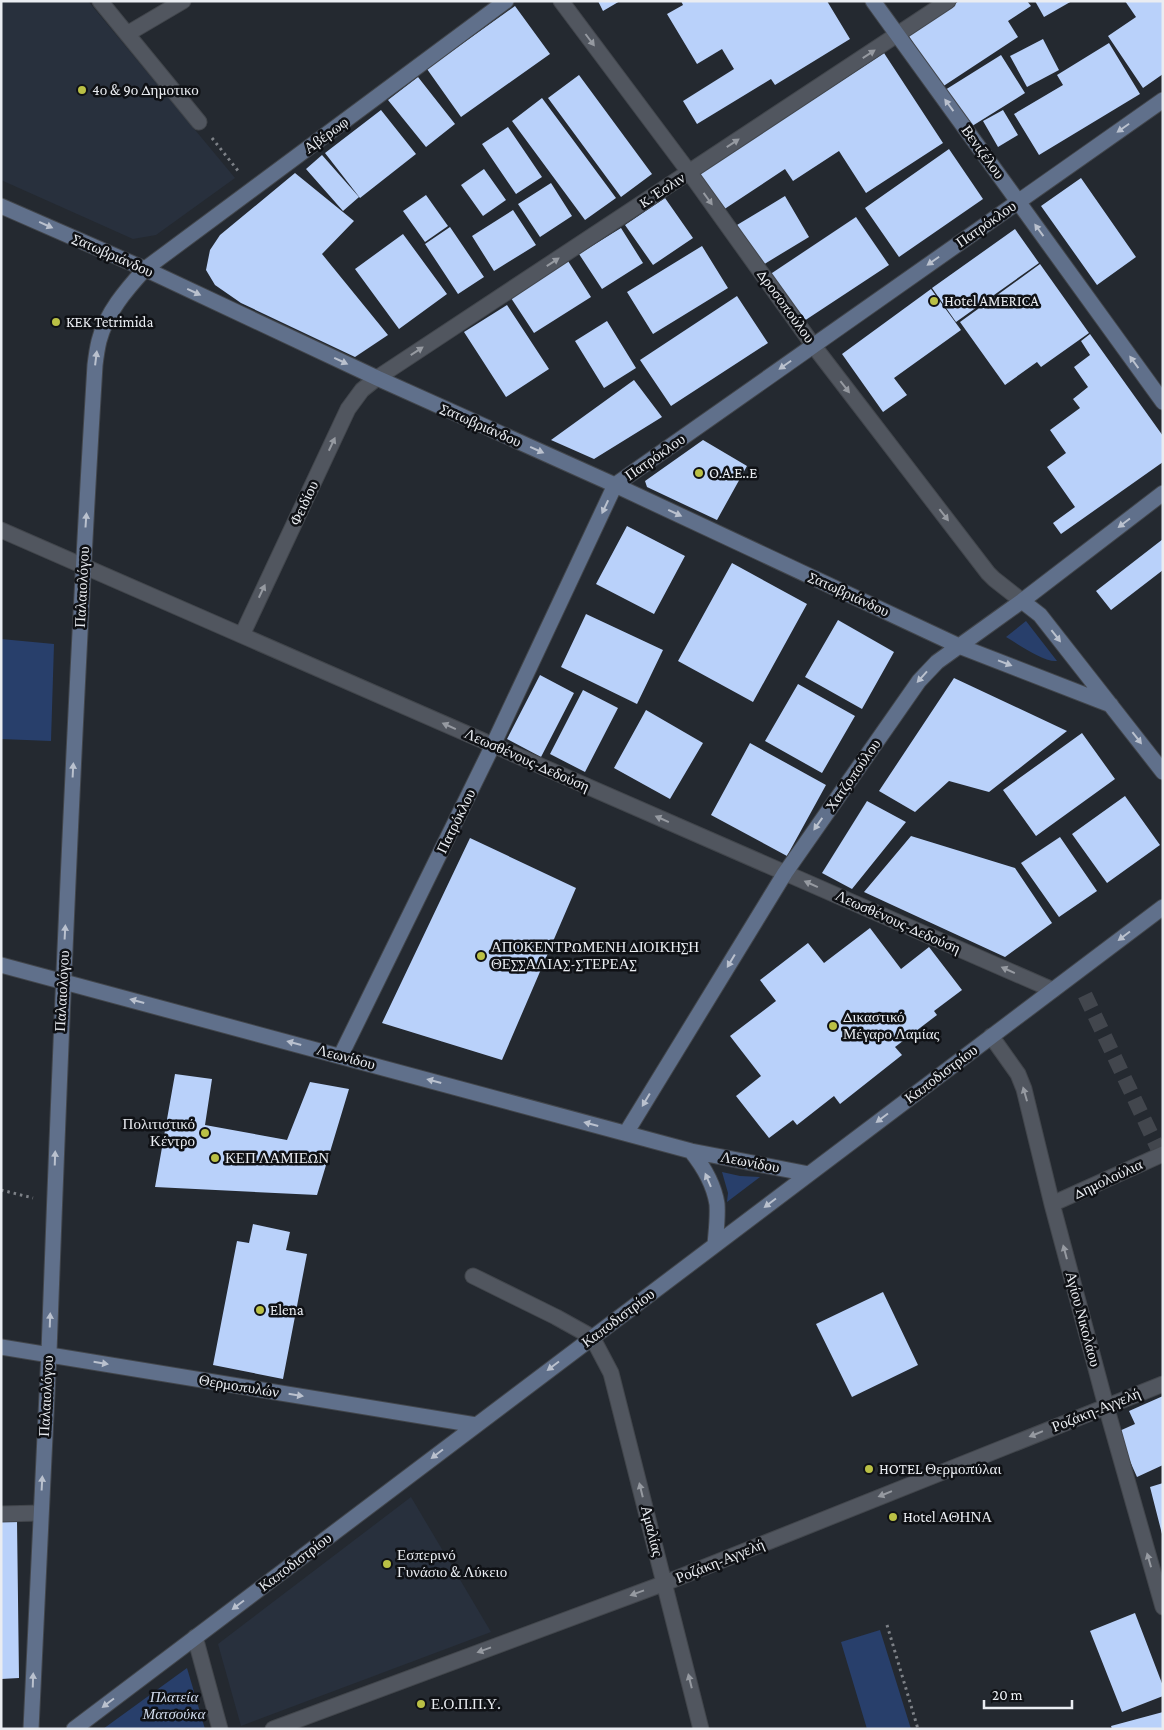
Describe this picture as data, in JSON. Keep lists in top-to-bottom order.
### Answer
{
  "streets": {
    "main road": [
      "Αβέρωφ",
      "Βενιζέλου",
      "Πατρόκλου",
      "Σατωβριάνδου",
      "Παλαιολόγου",
      "Χατζοπούλου",
      "Λεωνίδου",
      "Καποδιστρίου",
      "Θερμοπυλών"
    ],
    "street": [
      "K. Έσλιν",
      "Δροσοπούλου",
      "Φειδίου",
      "Λεωσθένους-Δεδούση",
      "Δημολούλια",
      "Αγίου Νικολάου",
      "Ροζάκη-Αγγελή",
      "Αμαλίας"
    ]
  },
  "crossings": [
    ["Αβέρωφ", "Σατωβριάνδου"],
    ["Αβέρωφ", "Παλαιολόγου"],
    ["Βενιζέλου", "K. Έσλιν"],
    ["Βενιζέλου", "Πατρόκλου"],
    ["K. Έσλιν", "Σατωβριάνδου"],
    ["K. Έσλιν", "Δροσοπούλου"],
    ["K. Έσλιν", "Φειδίου"],
    ["Πατρόκλου", "Σατωβριάνδου"],
    ["Πατρόκλου", "Δροσοπούλου"],
    ["Πατρόκλου", "Λεωσθένους-Δεδούση"],
    ["Πατρόκλου", "Λεωνίδου"],
    ["Σατωβριάνδου", "Φειδίου"],
    ["Σατωβριάνδου", "Παλαιολόγου"],
    ["Σατωβριάνδου", "Χατζοπούλου"],
    ["Δροσοπούλου", "Χατζοπούλου"],
    ["Φειδίου", "Λεωσθένους-Δεδούση"],
    ["Παλαιολόγου", "Λεωσθένους-Δεδούση"],
    ["Παλαιολόγου", "Λεωνίδου"],
    ["Παλαιολόγου", "Θερμοπυλών"],
    ["Λεωσθένους-Δεδούση", "Χατζοπούλου"],
    ["Λεωσθένους-Δεδούση", "Καποδιστρίου"],
    ["Χατζοπούλου", "Λεωνίδου"],
    ["Λεωνίδου", "Καποδιστρίου"],
    ["Καποδιστρίου", "Αγίου Νικολάου"],
    ["Καποδιστρίου", "Θερμοπυλών"],
    ["Καποδιστρίου", "Αμαλίας"],
    ["Δημολούλια", "Αγίου Νικολάου"],
    ["Αγίου Νικολάου", "Ροζάκη-Αγγελή"],
    ["Ροζάκη-Αγγελή", "Αμαλίας"]
  ],
  "one_way": [
    "Βενιζέλου",
    "K. Έσλιν",
    "Πατρόκλου",
    "Σατωβριάνδου",
    "Δροσοπούλου",
    "Φειδίου",
    "Παλαιολόγου",
    "Λεωσθένους-Δεδούση",
    "Χατζοπούλου",
    "Λεωνίδου",
    "Καποδιστρίου",
    "Αγίου Νικολάου",
    "Θερμοπυλών",
    "Ροζάκη-Αγγελή",
    "Αμαλίας"
  ],
  "parks": ["Πλατεία Ματσούκα"],
  "places": [
    "4ο & 9ο Δημοτικο",
    "Hotel AMERICA",
    "KEK Tetrimida",
    "O.A.E..E",
    "ΑΠΟΚΕΝΤΡΩΜΕΝΗ ΔΙΟΙΚΗΣΗ ΘΕΣΣΑΛΙΑΣ-ΣΤΕΡΕΑΣ",
    "Δικαστικό Μέγαρο Λαμίας",
    "Πολιτιστικό Κέντρο",
    "ΚΕΠ ΛΑΜΙΕΩΝ",
    "Elena",
    "HOTEL Θερμοπύλαι",
    "Hotel ΑΘΗΝΑ",
    "Εσπερινό Γυνάσιο & Λύκειο",
    "Ε.Ο.Π.Π.Υ."
  ],
  "scale_bar": "20 m"
}
